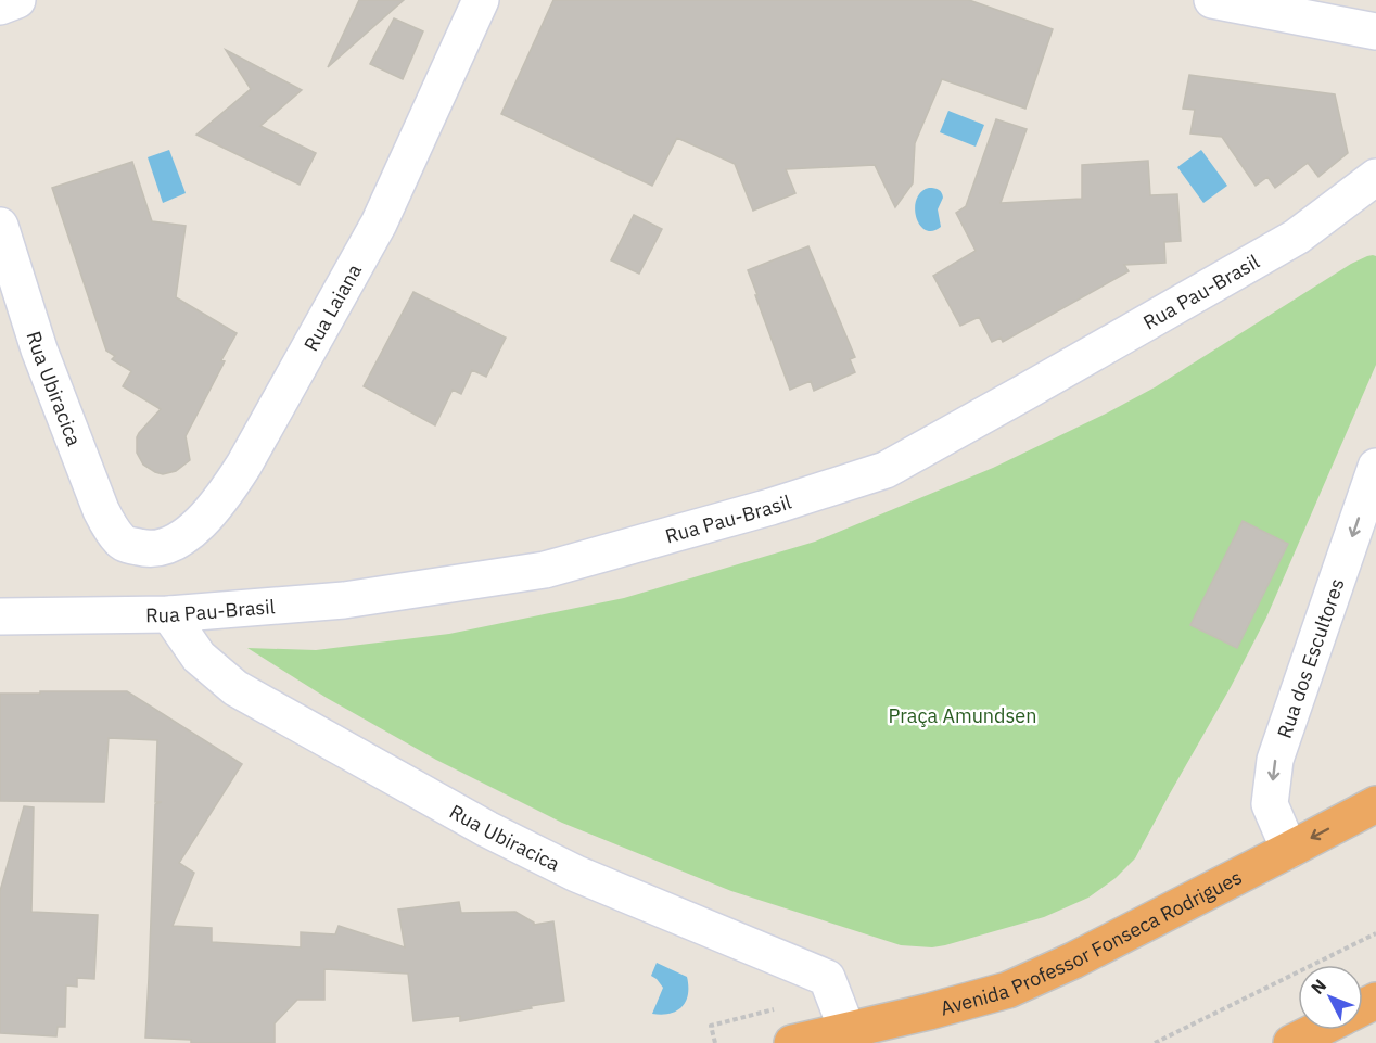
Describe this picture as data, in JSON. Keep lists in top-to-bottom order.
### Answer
{
  "streets": {
    "highway": ["Avenida Professor Fonseca Rodrigues"],
    "street": [
      "Rua Pau-Brasil",
      "Rua Laiana",
      "Rua Ubiracica",
      "Rua dos Escultores"
    ]
  },
  "crossings": [
    ["Rua Pau-Brasil", "Rua Ubiracica"],
    ["Rua Laiana", "Rua Ubiracica"],
    ["Rua Ubiracica", "Avenida Professor Fonseca Rodrigues"],
    ["Rua dos Escultores", "Avenida Professor Fonseca Rodrigues"]
  ],
  "one_way": ["Rua dos Escultores"],
  "parks": ["Praça Amundsen"],
  "north": "top left"
}
